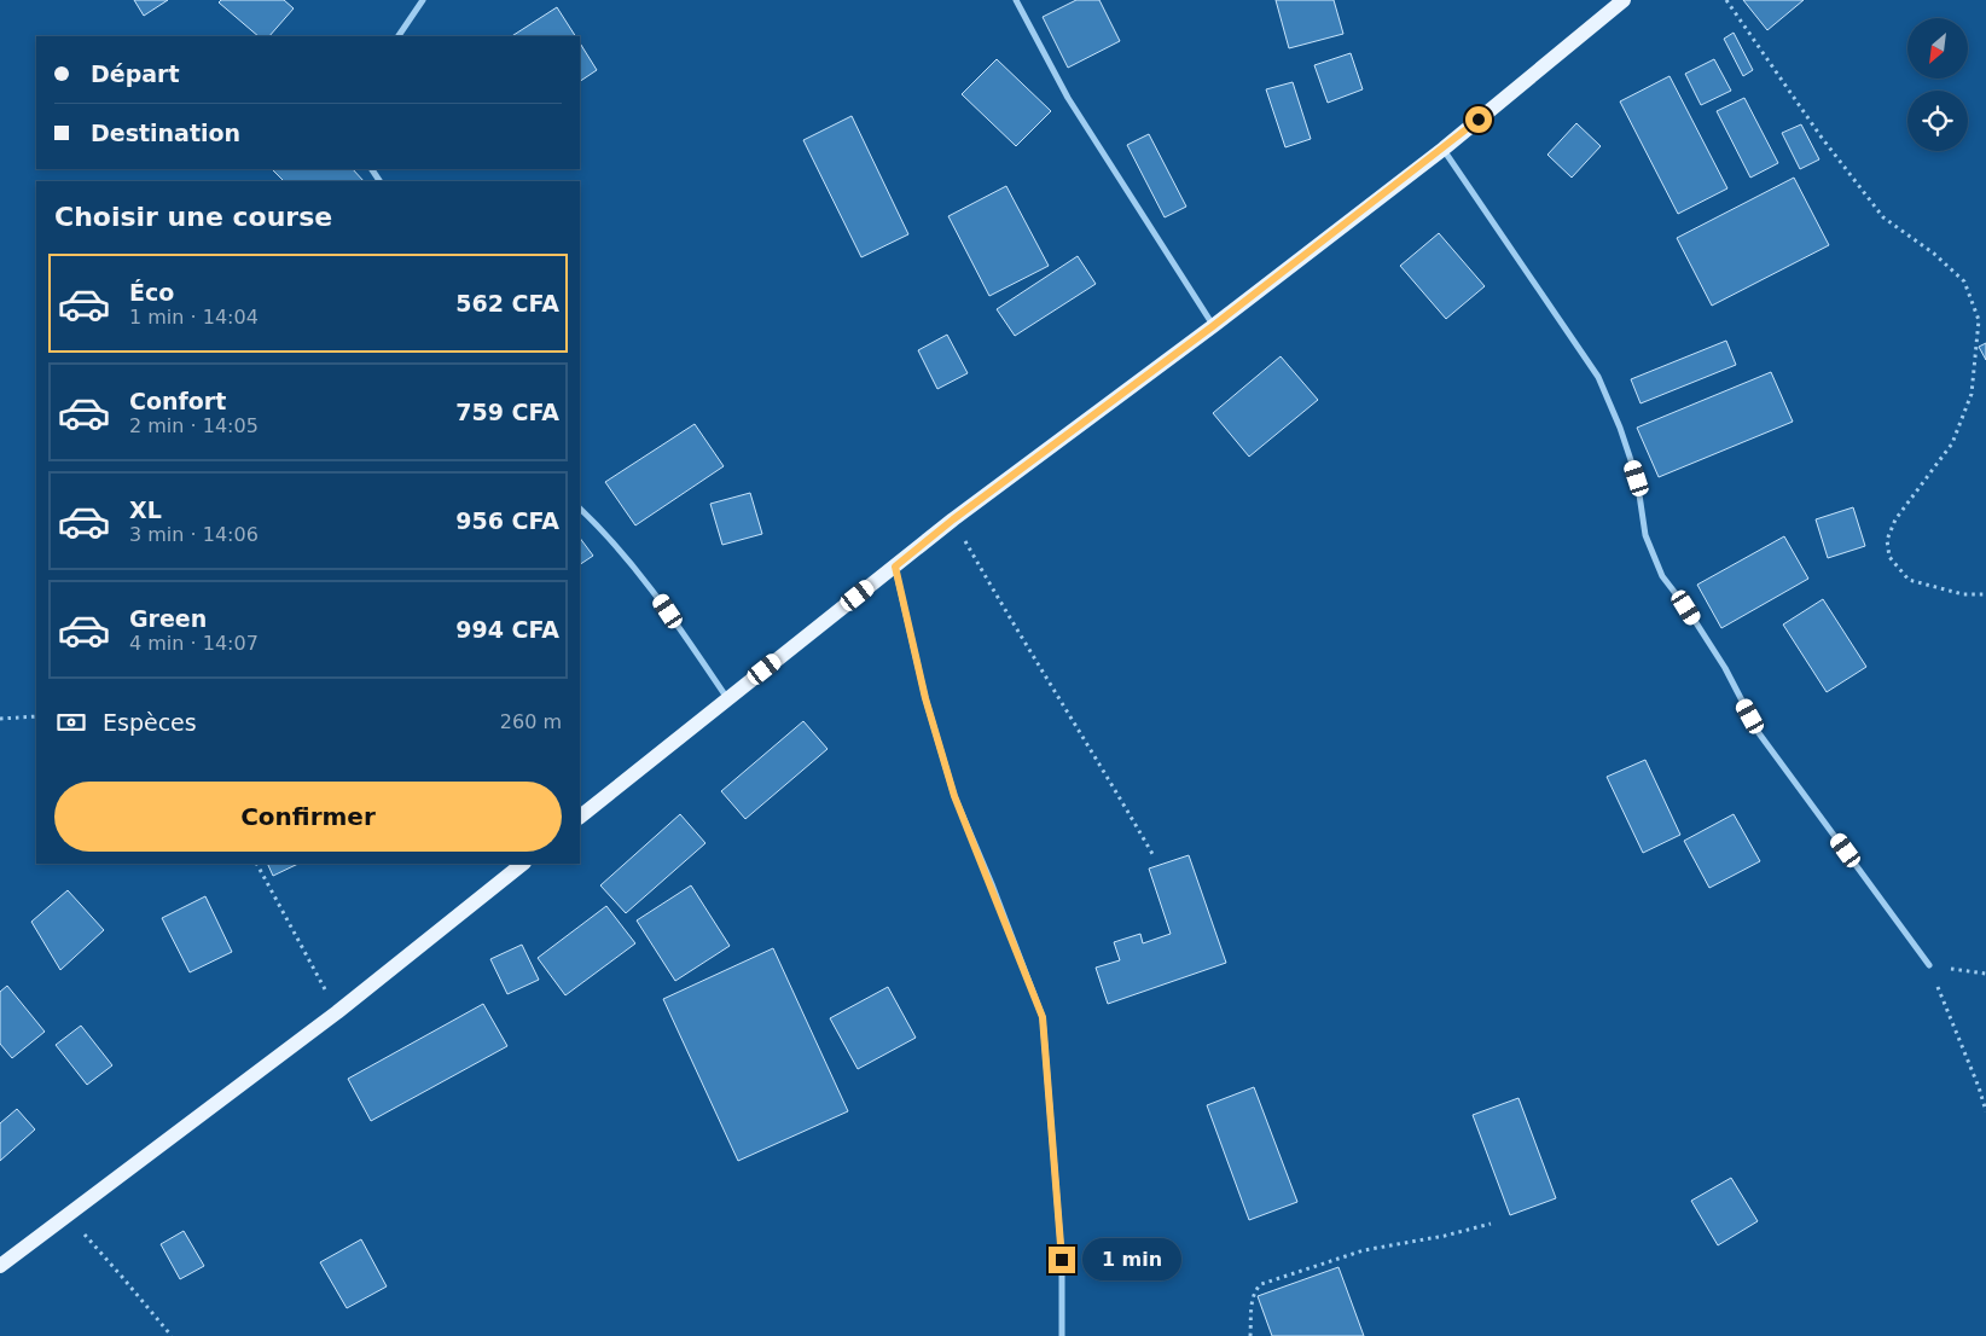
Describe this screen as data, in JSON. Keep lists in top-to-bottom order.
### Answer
{
  "north": "bottom left",
  "page": {
    "banner": ["Départ", "Destination"],
    "heading": "Choisir une course",
    "list": [
      {
        "name": "Éco",
        "note": "1 min · 14:04",
        "value": "562 CFA"
      },
      {
        "name": "Confort",
        "note": "2 min · 14:05",
        "value": "759 CFA"
      },
      {
        "name": "XL",
        "note": "3 min · 14:06",
        "value": "956 CFA"
      },
      {
        "name": "Green",
        "note": "4 min · 14:07",
        "value": "994 CFA"
      }
    ],
    "pay": ["Espèces", "260 m"],
    "buttons": "Confirmer",
    "bubble": "1 min"
  }
}
